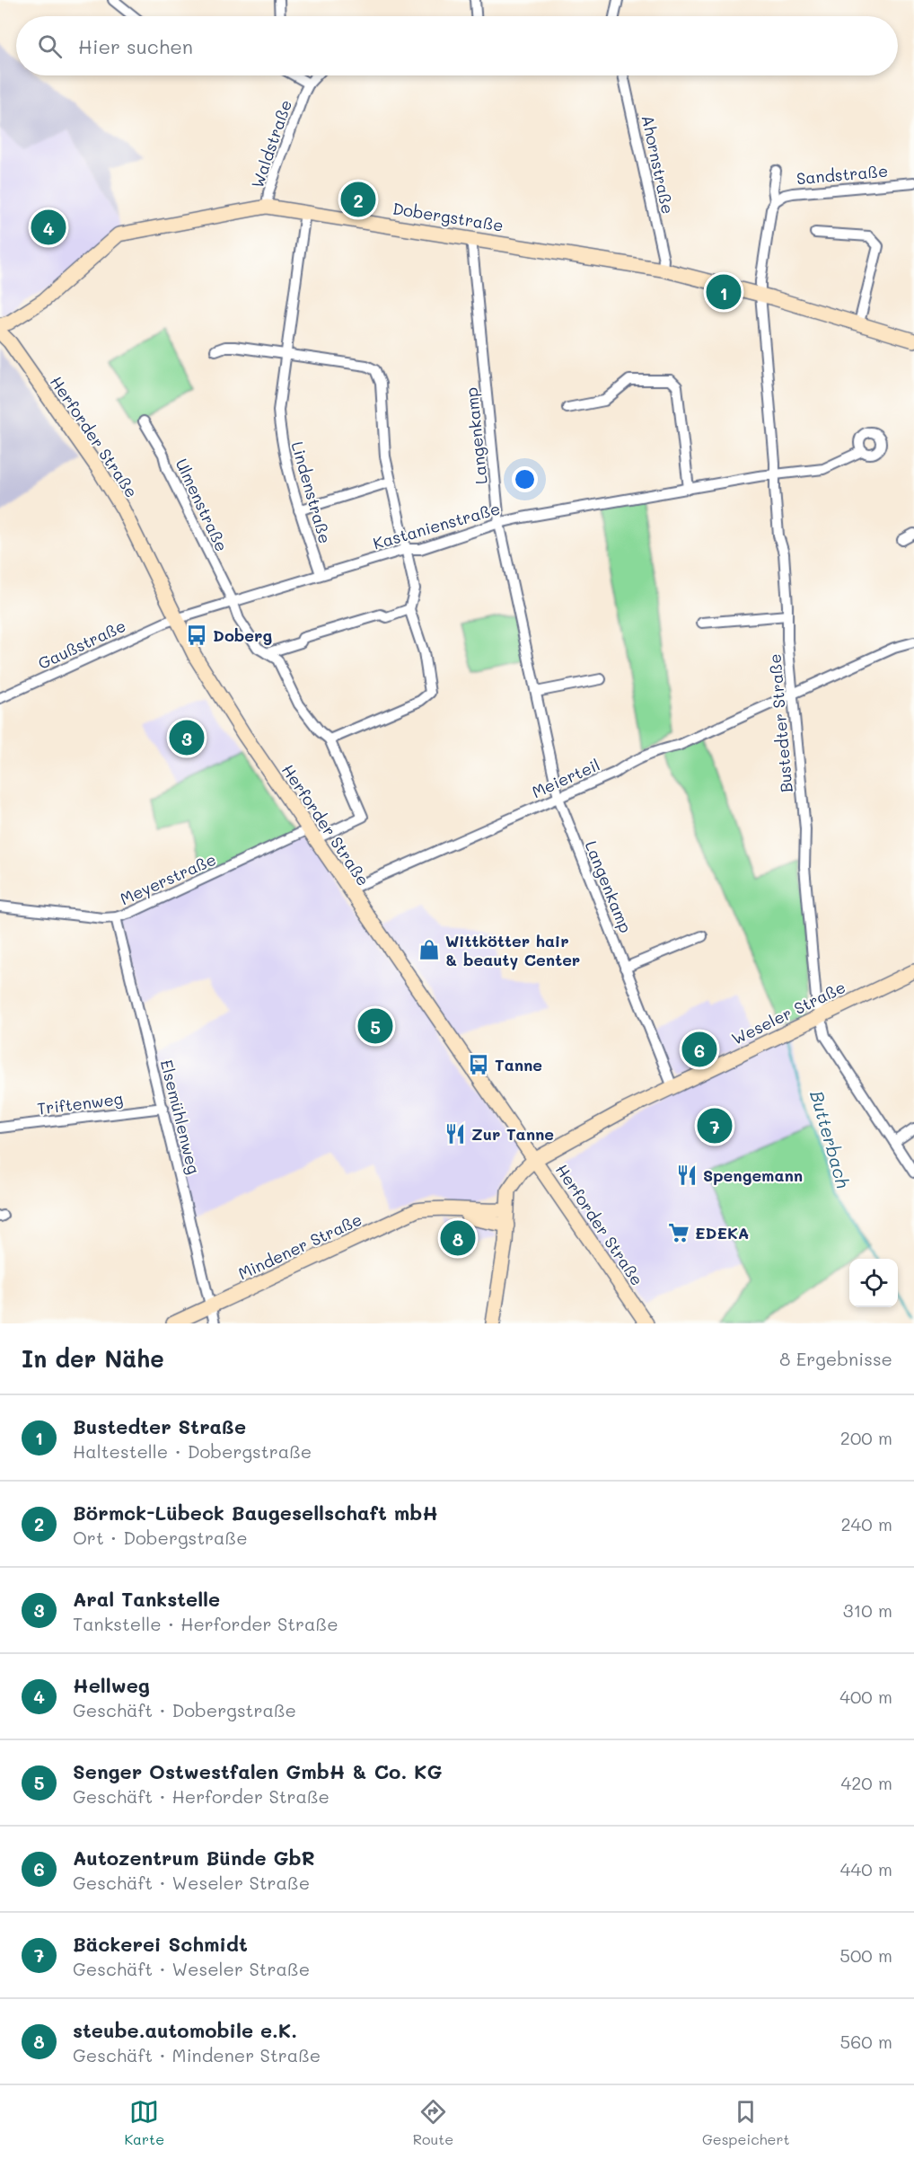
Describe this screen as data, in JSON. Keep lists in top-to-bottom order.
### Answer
{
  "streets": {
    "main road": [
      "Dobergstraße",
      "Herforder Straße",
      "Weseler Straße",
      "Mindener Straße"
    ],
    "street": [
      "Waldstraße",
      "Ahornstraße",
      "Sandstraße",
      "Langenkamp",
      "Lindenstraße",
      "Ulmenstraße",
      "Kastanienstraße",
      "Gaußstraße",
      "Bustedter Straße",
      "Meierteil",
      "Meyerstraße",
      "Triftenweg",
      "Elsemühlenweg"
    ]
  },
  "crossings": [
    ["Waldstraße", "Dobergstraße"],
    ["Ahornstraße", "Dobergstraße"],
    ["Sandstraße", "Bustedter Straße"],
    ["Dobergstraße", "Langenkamp"],
    ["Dobergstraße", "Lindenstraße"],
    ["Dobergstraße", "Bustedter Straße"],
    ["Langenkamp", "Kastanienstraße"],
    ["Langenkamp", "Meierteil"],
    ["Langenkamp", "Weseler Straße"],
    ["Herforder Straße", "Kastanienstraße"],
    ["Herforder Straße", "Gaußstraße"],
    ["Herforder Straße", "Meierteil"],
    ["Herforder Straße", "Meyerstraße"],
    ["Herforder Straße", "Weseler Straße"],
    ["Lindenstraße", "Kastanienstraße"],
    ["Ulmenstraße", "Kastanienstraße"],
    ["Ulmenstraße", "Meyerstraße"],
    ["Kastanienstraße", "Gaußstraße"],
    ["Kastanienstraße", "Bustedter Straße"],
    ["Bustedter Straße", "Meierteil"],
    ["Bustedter Straße", "Weseler Straße"],
    ["Meyerstraße", "Elsemühlenweg"],
    ["Triftenweg", "Elsemühlenweg"],
    ["Elsemühlenweg", "Mindener Straße"]
  ],
  "water": ["Butterbach"],
  "places": {
    "bus stop": ["Doberg", "Tanne"],
    "shop": ["Wittkötter hair & beauty Center"],
    "restaurant": ["Zur Tanne", "Spengemann"],
    "supermarket": ["EDEKA"]
  },
  "page": {
    "search": "Hier suchen",
    "pins": [
      "2",
      "4",
      "1",
      "3",
      "5",
      "6",
      "7",
      "8"
    ],
    "heading": ["In der Nähe", "8 Ergebnisse"],
    "list": [
      {
        "mark": "1",
        "name": "Bustedter Straße",
        "note": "Haltestelle · Dobergstraße",
        "value": "200 m"
      },
      {
        "mark": "2",
        "name": "Börmck-Lübeck Baugesellschaft mbH",
        "note": "Ort · Dobergstraße",
        "value": "240 m"
      },
      {
        "mark": "3",
        "name": "Aral Tankstelle",
        "note": "Tankstelle · Herforder Straße",
        "value": "310 m"
      },
      {
        "mark": "4",
        "name": "Hellweg",
        "note": "Geschäft · Dobergstraße",
        "value": "400 m"
      },
      {
        "mark": "5",
        "name": "Senger Ostwestfalen GmbH & Co. KG",
        "note": "Geschäft · Herforder Straße",
        "value": "420 m"
      },
      {
        "mark": "6",
        "name": "Autozentrum Bünde GbR",
        "note": "Geschäft · Weseler Straße",
        "value": "440 m"
      },
      {
        "mark": "7",
        "name": "Bäckerei Schmidt",
        "note": "Geschäft · Weseler Straße",
        "value": "500 m"
      },
      {
        "mark": "8",
        "name": "steube.automobile e.K.",
        "note": "Geschäft · Mindener Straße",
        "value": "560 m"
      }
    ],
    "nav": ["Karte", "Route", "Gespeichert"]
  }
}
